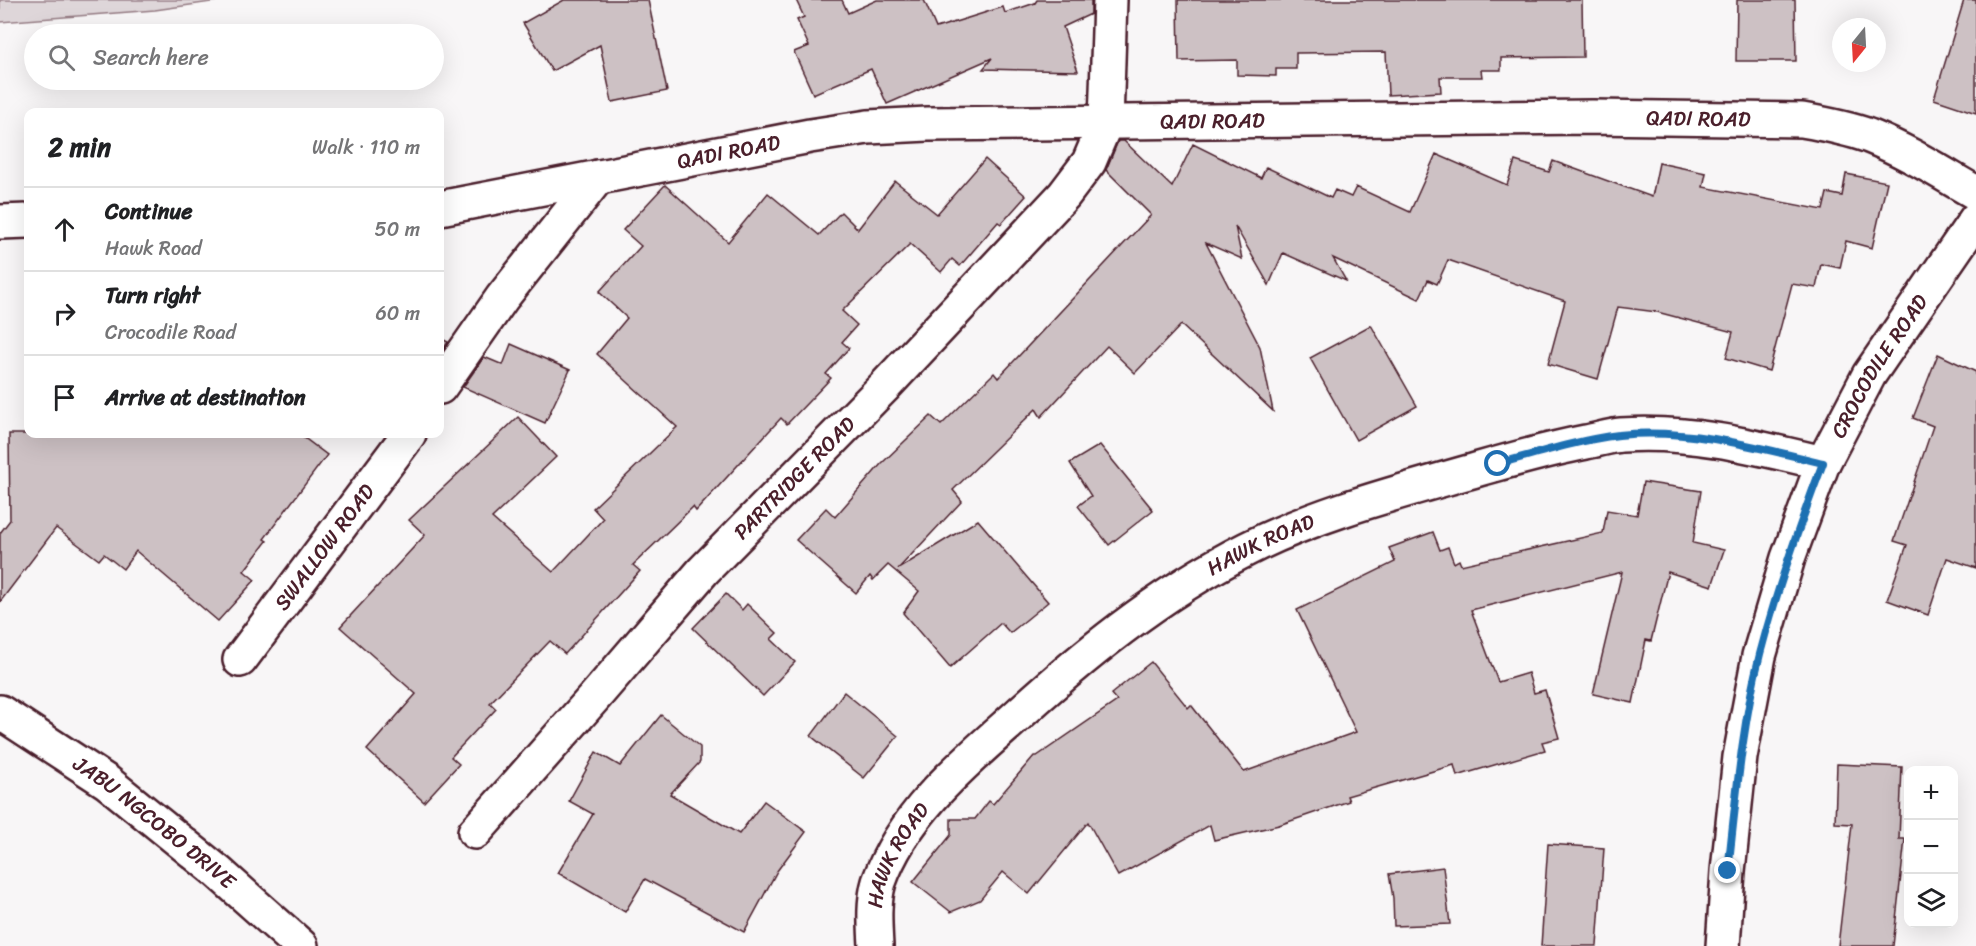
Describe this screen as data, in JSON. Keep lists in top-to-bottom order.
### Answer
{
  "streets": {
    "street": [
      "QADI ROAD",
      "CROCODILE ROAD",
      "PARTRIDGE ROAD",
      "HAWK ROAD",
      "SWALLOW ROAD",
      "JABU NGCOBO DRIVE"
    ]
  },
  "crossings": [
    ["QADI ROAD", "PARTRIDGE ROAD"],
    ["CROCODILE ROAD", "HAWK ROAD"]
  ],
  "north": "bottom",
  "page": {
    "search": "Search here",
    "heading": ["2 min", "Walk · 110 m"],
    "list": [
      ["Continue", "Hawk Road", "50 m"],
      ["Turn right", "Crocodile Road", "60 m"],
      "Arrive at destination"
    ],
    "map_buttons": ["+", "−"]
  }
}
